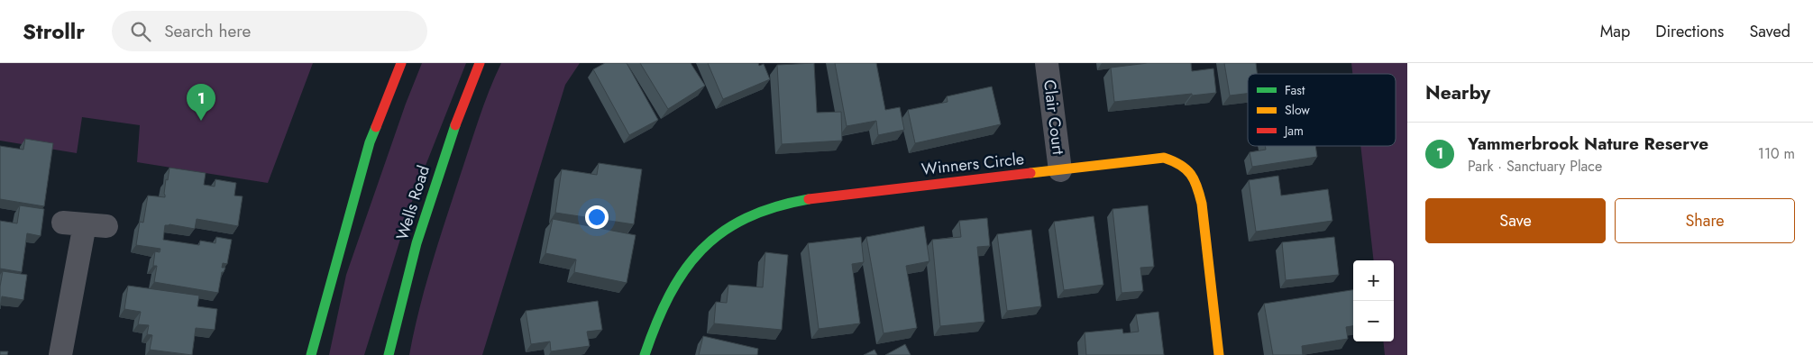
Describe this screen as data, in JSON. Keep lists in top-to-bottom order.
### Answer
{
  "streets": {
    "street": ["Clair Court", "Winners Circle", "Wells Road"]
  },
  "crossings": [
    ["Clair Court", "Winners Circle"]
  ],
  "legend": ["Fast", "Slow", "Jam"],
  "page": {
    "header": "Strollr",
    "search": "Search here",
    "nav": ["Map", "Directions", "Saved"],
    "heading": "Nearby",
    "pins": "1",
    "list": [
      {
        "mark": "1",
        "name": "Yammerbrook Nature Reserve",
        "note": "Park · Sanctuary Place",
        "value": "110 m"
      }
    ],
    "buttons": ["Save", "Share"],
    "map_buttons": ["+", "−"]
  }
}
